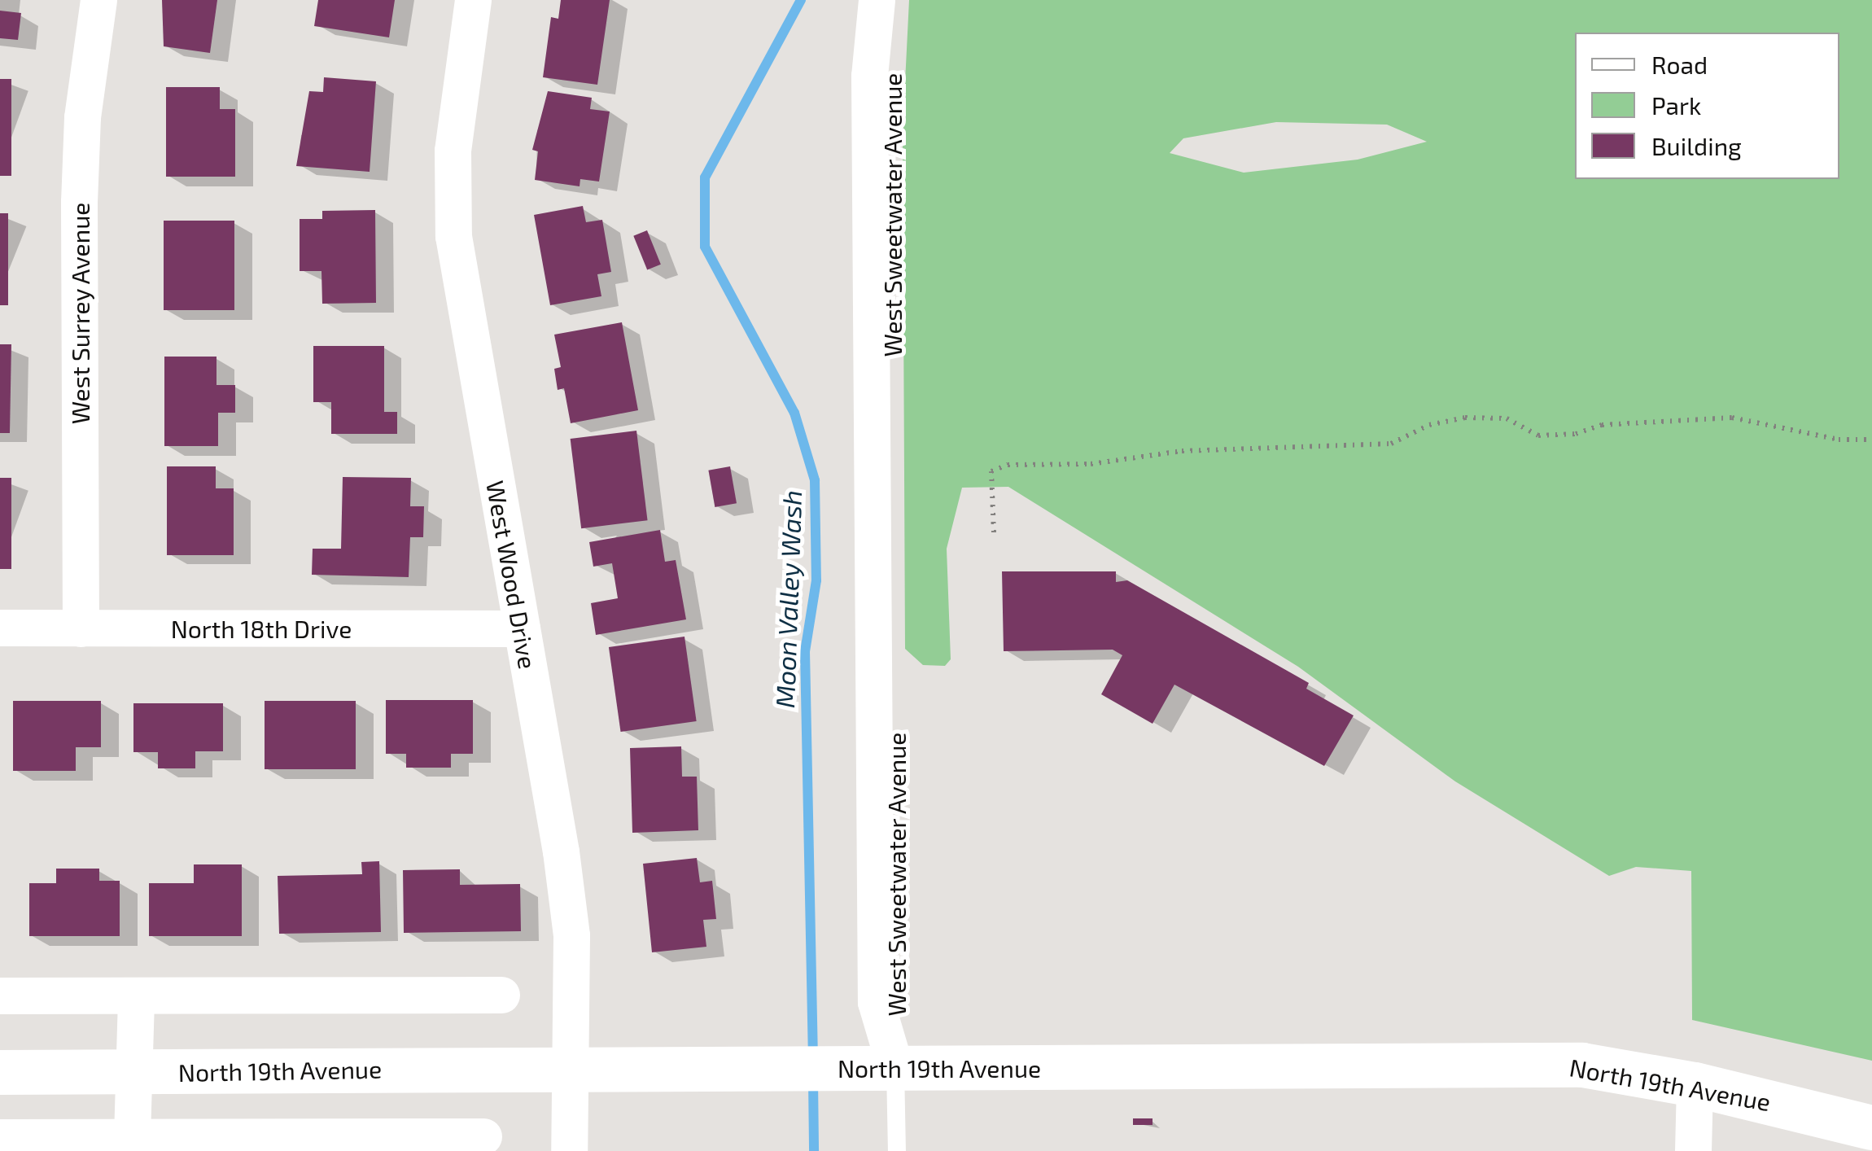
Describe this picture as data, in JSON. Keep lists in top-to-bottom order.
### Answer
{
  "streets": {
    "main road": ["North 19th Avenue"],
    "street": [
      "West Sweetwater Avenue",
      "West Surrey Avenue",
      "West Wood Drive",
      "North 18th Drive"
    ]
  },
  "crossings": [
    ["West Sweetwater Avenue", "North 19th Avenue"],
    ["West Surrey Avenue", "North 18th Drive"],
    ["West Wood Drive", "North 18th Drive"],
    ["West Wood Drive", "North 19th Avenue"]
  ],
  "water": ["Moon Valley Wash"],
  "legend": ["Road", "Park", "Building"]
}
